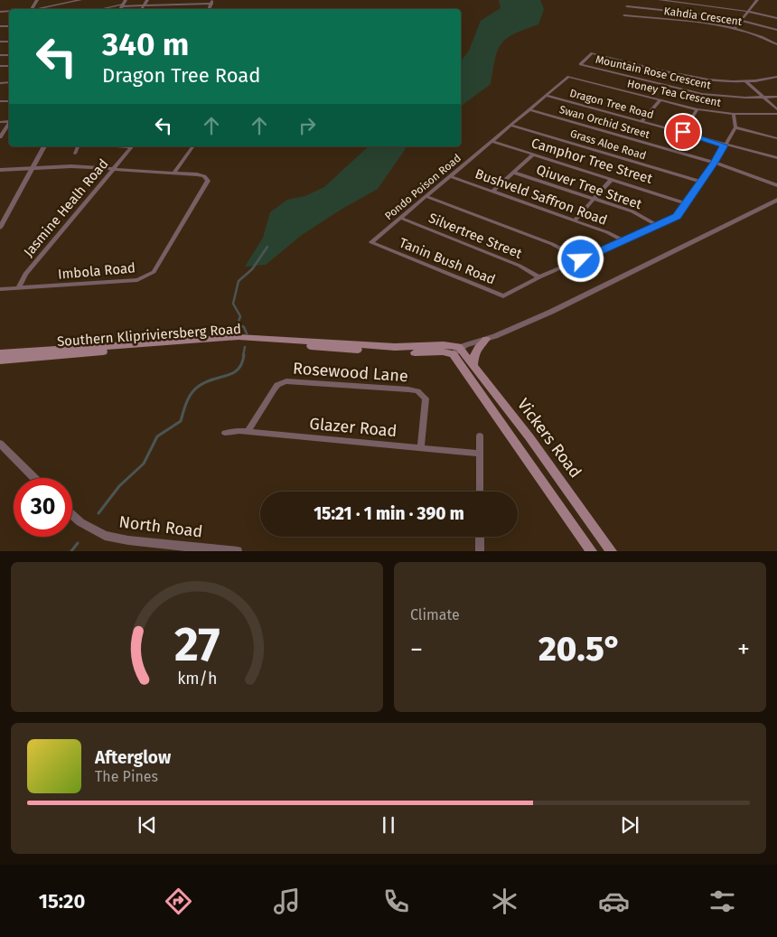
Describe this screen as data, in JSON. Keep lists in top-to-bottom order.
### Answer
{
  "streets": {
    "main road": ["Southern Klipriviersberg Road", "Vickers Road"],
    "street": [
      "Kahdia Crescent",
      "Mountain Rose Crescent",
      "Honey Tea Crescent",
      "Dragon Tree Road",
      "Swan Orchid Street",
      "Grass Aloe Road",
      "Camphor Tree Street",
      "Pondo Poison Road",
      "Qiuver Tree Street",
      "Bushveld Saffron Road",
      "Jasmine Healh Road",
      "Silvertree Street",
      "Tanin Bush Road",
      "Imbola Road",
      "Rosewood Lane",
      "Glazer Road",
      "North Road"
    ]
  },
  "crossings": [
    ["Honey Tea Crescent", "Pondo Poison Road"],
    ["Dragon Tree Road", "Pondo Poison Road"],
    ["Dragon Tree Road", "Tanin Bush Road"],
    ["Swan Orchid Street", "Pondo Poison Road"],
    ["Swan Orchid Street", "Tanin Bush Road"],
    ["Grass Aloe Road", "Pondo Poison Road"],
    ["Grass Aloe Road", "Tanin Bush Road"],
    ["Camphor Tree Street", "Pondo Poison Road"],
    ["Camphor Tree Street", "Tanin Bush Road"],
    ["Pondo Poison Road", "Bushveld Saffron Road"],
    ["Pondo Poison Road", "Silvertree Street"],
    ["Pondo Poison Road", "Tanin Bush Road"],
    ["Qiuver Tree Street", "Tanin Bush Road"],
    ["Bushveld Saffron Road", "Tanin Bush Road"],
    ["Jasmine Healh Road", "Imbola Road"],
    ["Silvertree Street", "Tanin Bush Road"],
    ["Southern Klipriviersberg Road", "Vickers Road"],
    ["Rosewood Lane", "Glazer Road"]
  ],
  "page": {
    "turn": ["340 m", "Dragon Tree Road"],
    "limit": "30",
    "trip": "15:21 · 1 min · 390 m",
    "tile": "Climate",
    "heat": ["−", "20.5°", "+"],
    "song": ["Afterglow", "The Pines"],
    "tabs": "15:20",
    "gauge": ["27", "km/h"]
  }
}
